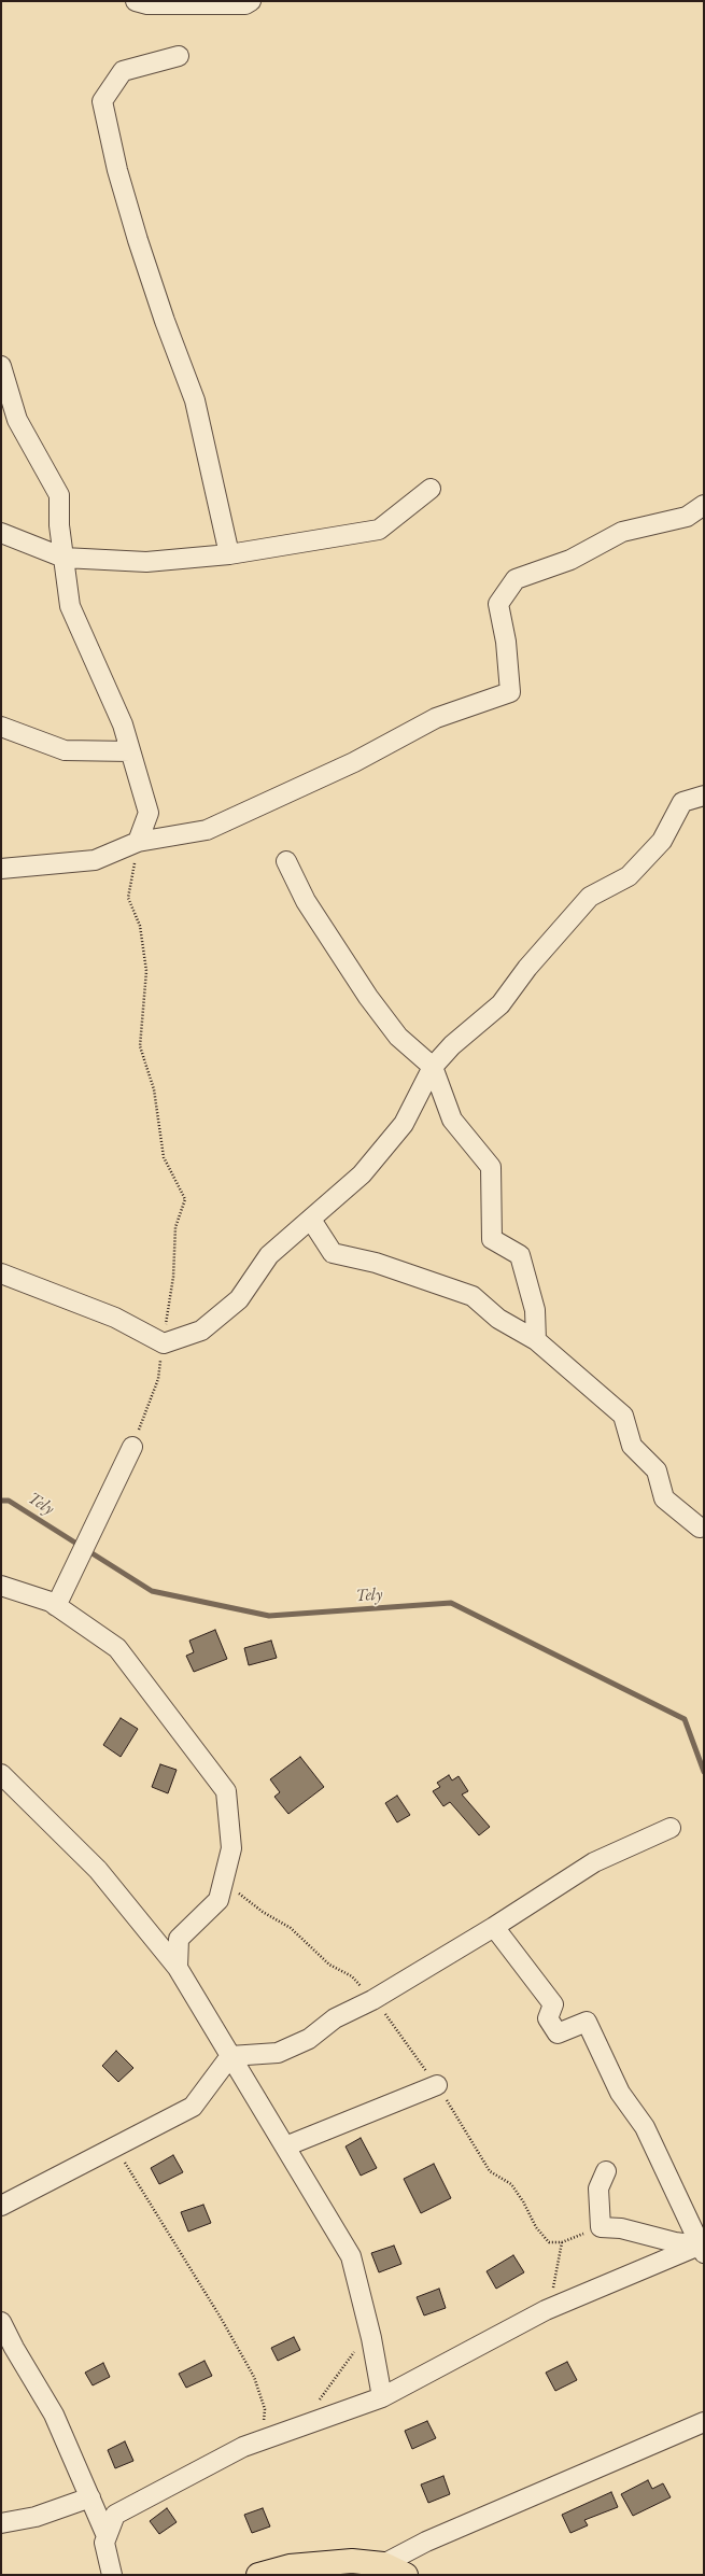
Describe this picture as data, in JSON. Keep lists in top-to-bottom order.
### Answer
{
  "water": ["Tely"]
}
